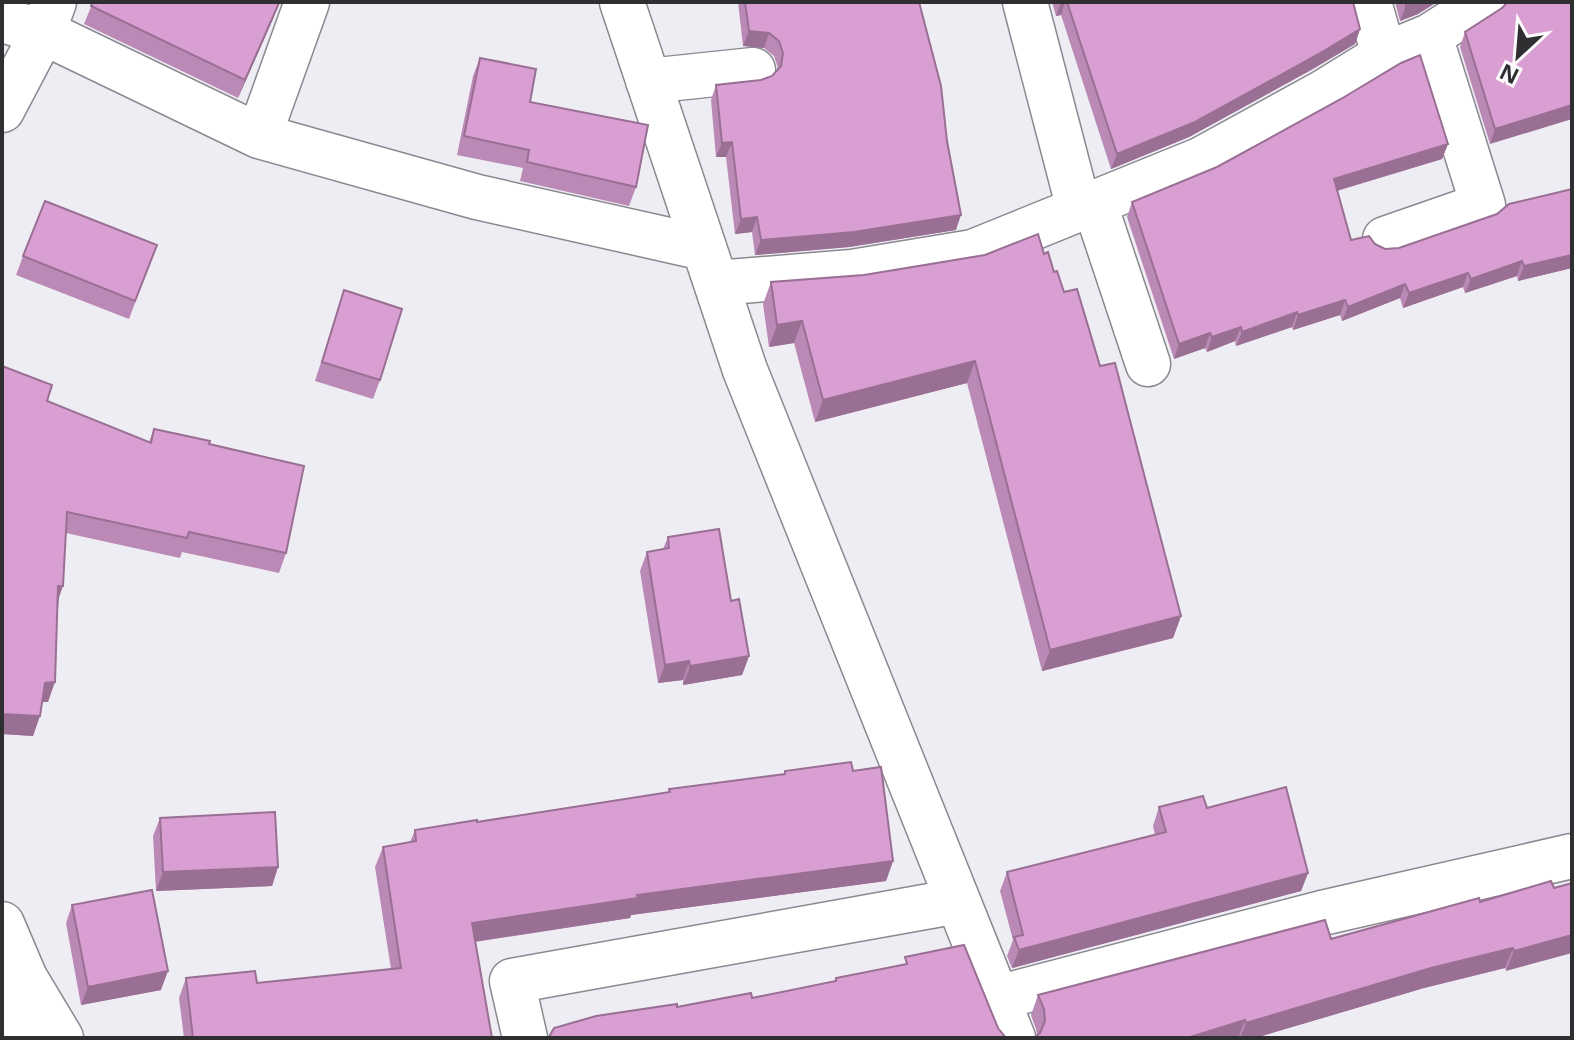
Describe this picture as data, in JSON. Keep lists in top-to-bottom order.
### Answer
{
  "north": "bottom left"
}
